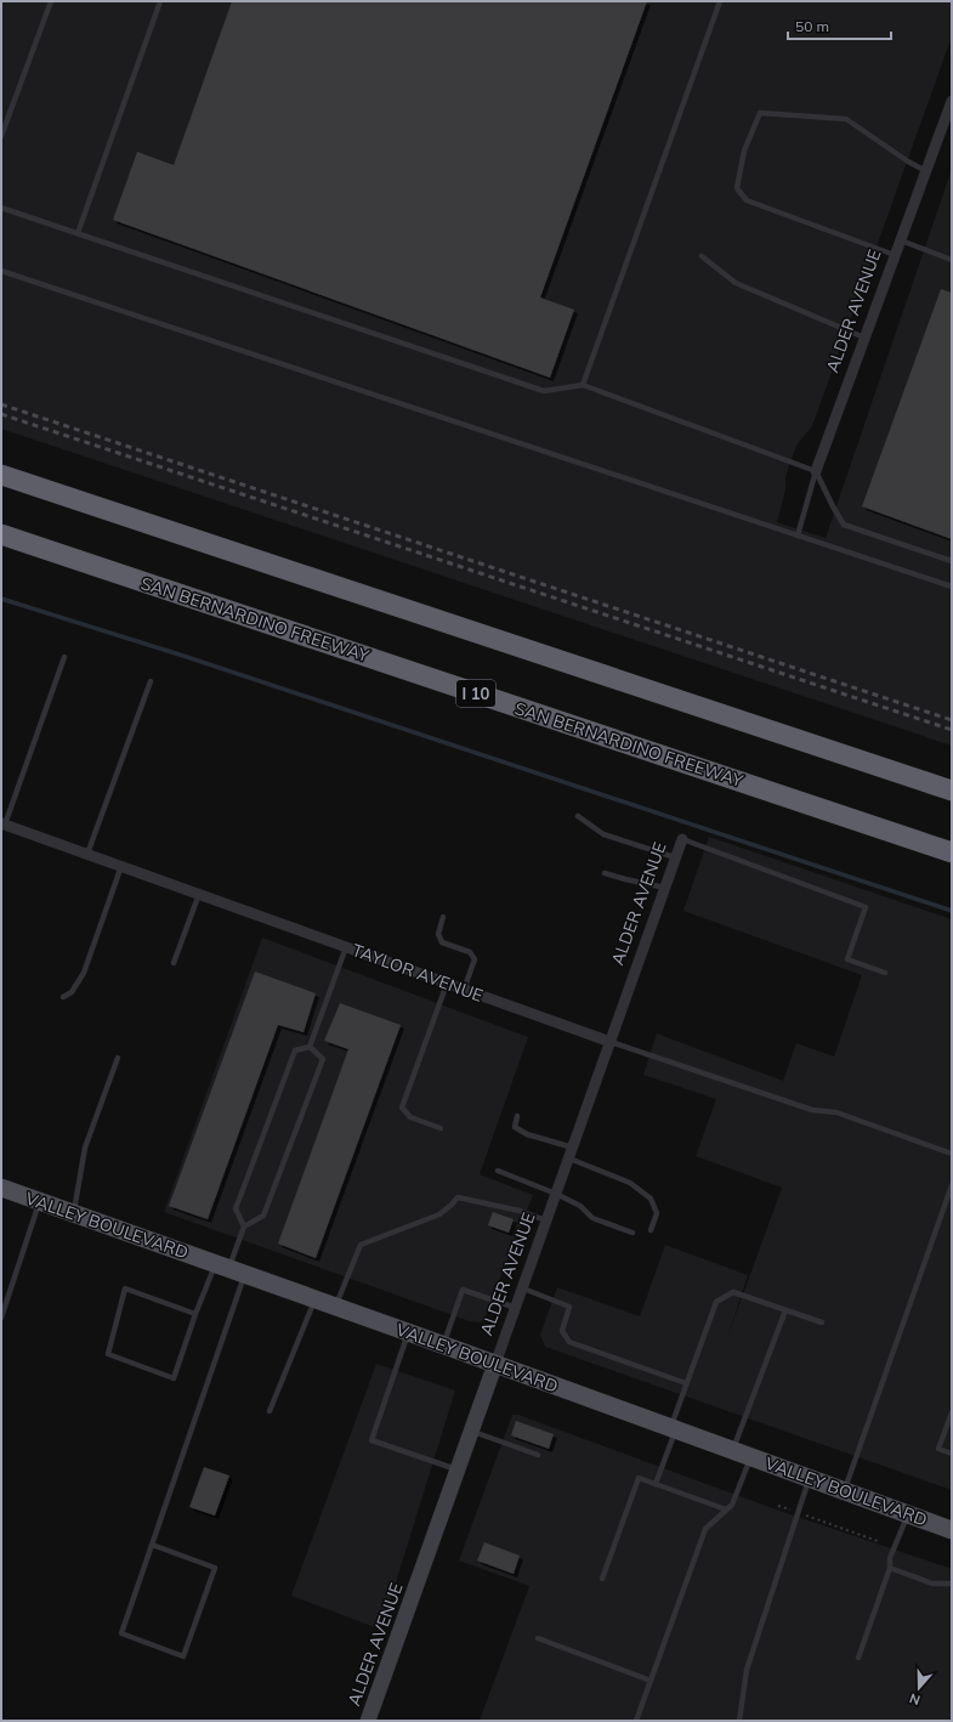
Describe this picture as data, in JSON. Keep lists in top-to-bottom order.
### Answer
{
  "streets": {
    "highway": ["SAN BERNARDINO FREEWAY", "I 10"],
    "main road": ["ALDER AVENUE", "VALLEY BOULEVARD"],
    "street": ["TAYLOR AVENUE"]
  },
  "crossings": [
    ["ALDER AVENUE", "TAYLOR AVENUE"],
    ["ALDER AVENUE", "VALLEY BOULEVARD"]
  ],
  "scale_bar": "50 m",
  "north": "bottom"
}
